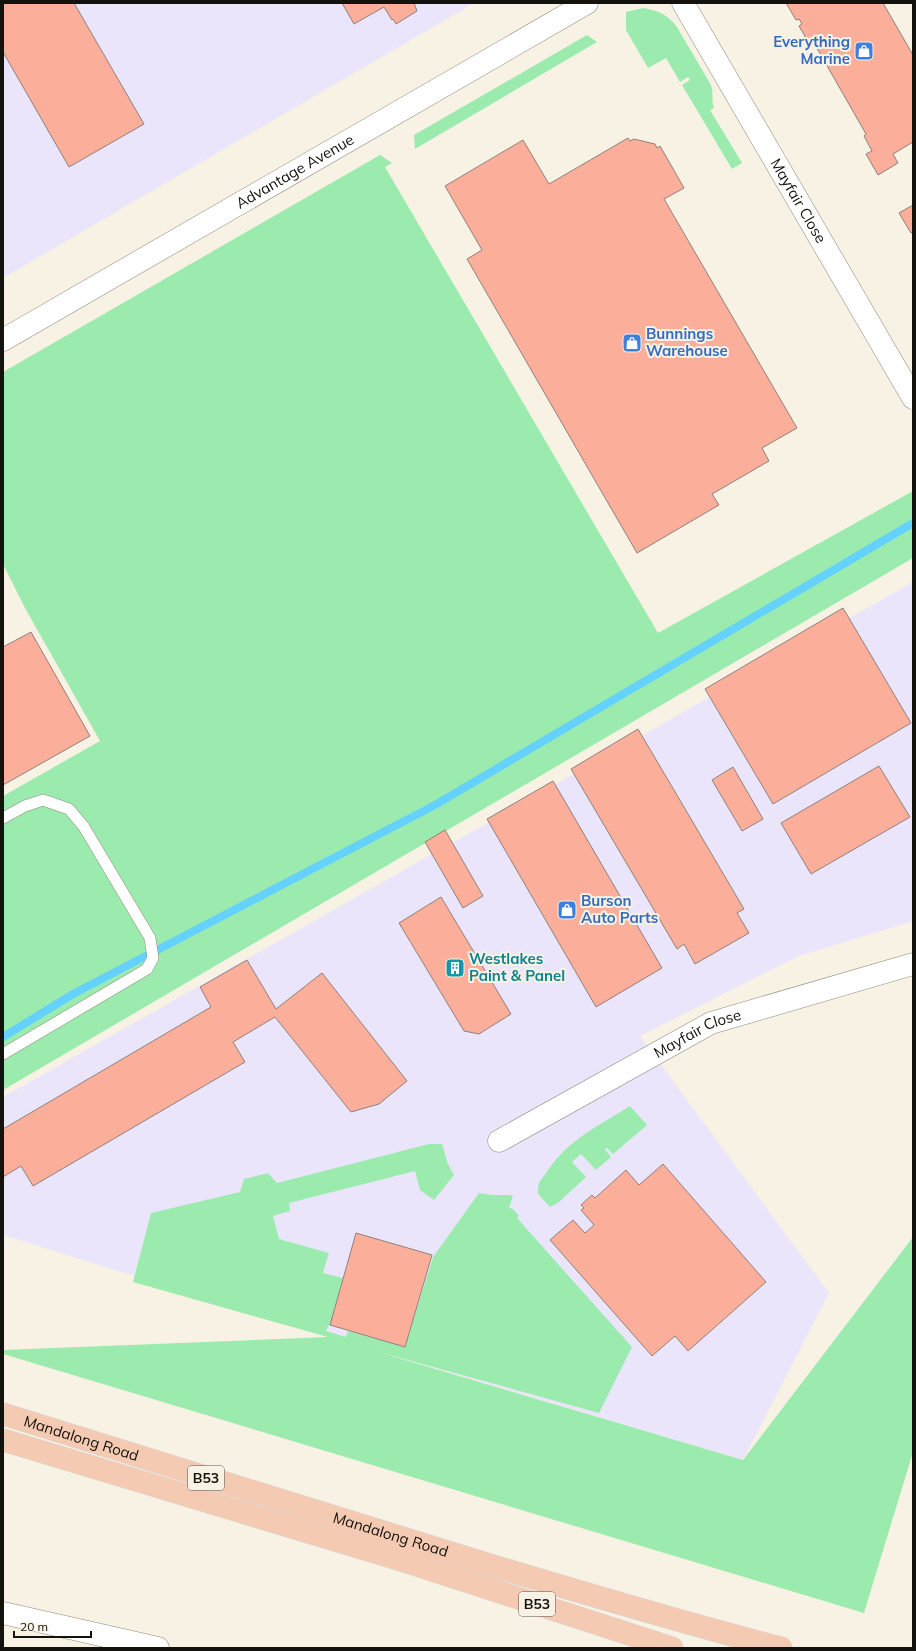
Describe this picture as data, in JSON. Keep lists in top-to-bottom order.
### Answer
{
  "streets": {
    "main road": ["Mandalong Road", "B53"],
    "street": ["Advantage Avenue", "Mayfair Close"]
  },
  "places": {
    "shop": ["Everything Marine", "Bunnings Warehouse", "Burson Auto Parts"],
    "building": ["Westlakes Paint & Panel"]
  },
  "scale_bar": "20 m"
}
